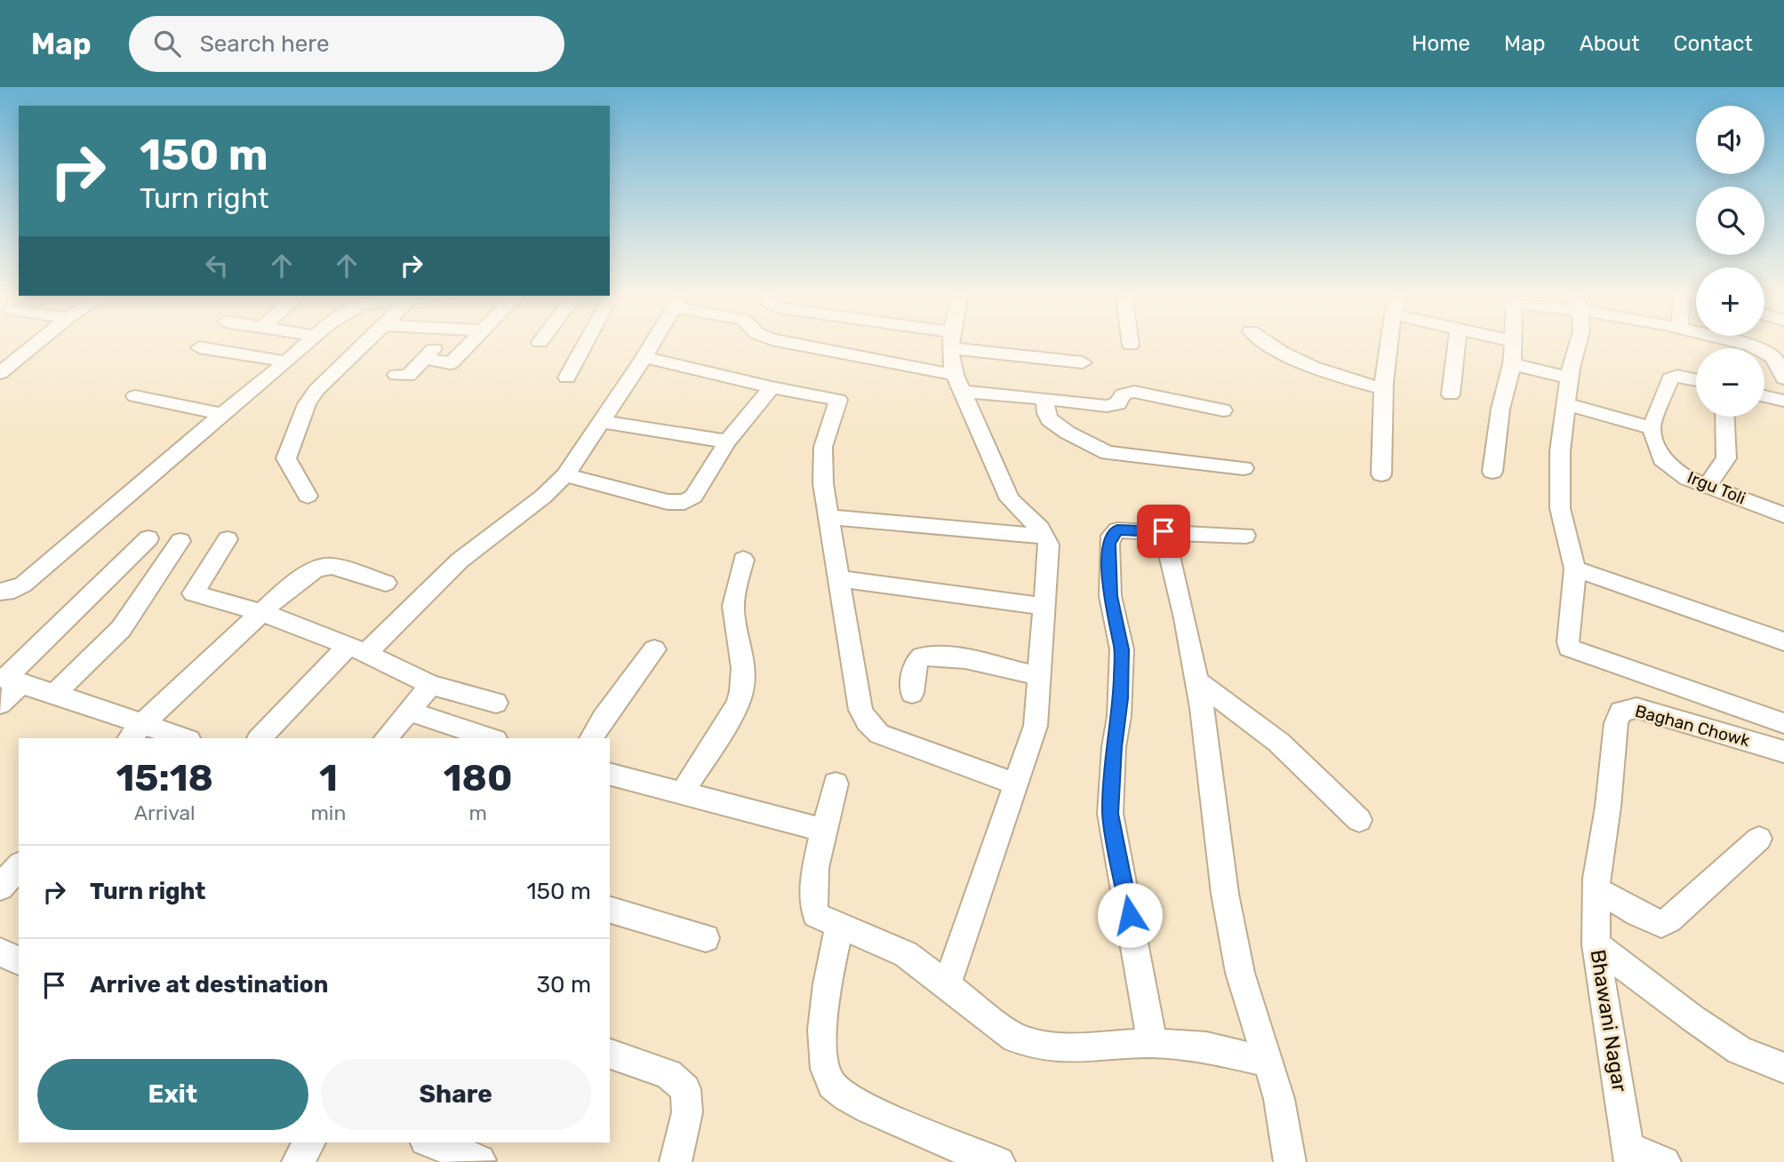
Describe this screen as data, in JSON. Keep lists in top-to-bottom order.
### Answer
{
  "streets": {
    "street": ["Irgu Toli", "Baghan Chowk", "Bhawani Nagar"]
  },
  "crossings": [
    ["Baghan Chowk", "Bhawani Nagar"]
  ],
  "page": {
    "header": "Map",
    "search": "Search here",
    "nav": [
      "Home",
      "Map",
      "About",
      "Contact"
    ],
    "map_buttons": ["+", "−"],
    "turn": ["150 m", "Turn right"],
    "eta": [
      "15:18",
      "Arrival",
      "1",
      "min",
      "180",
      "m"
    ],
    "list": [
      {
        "name": "Turn right",
        "value": "150 m"
      },
      {
        "name": "Arrive at destination",
        "value": "30 m"
      }
    ],
    "buttons": ["Exit", "Share"]
  }
}
